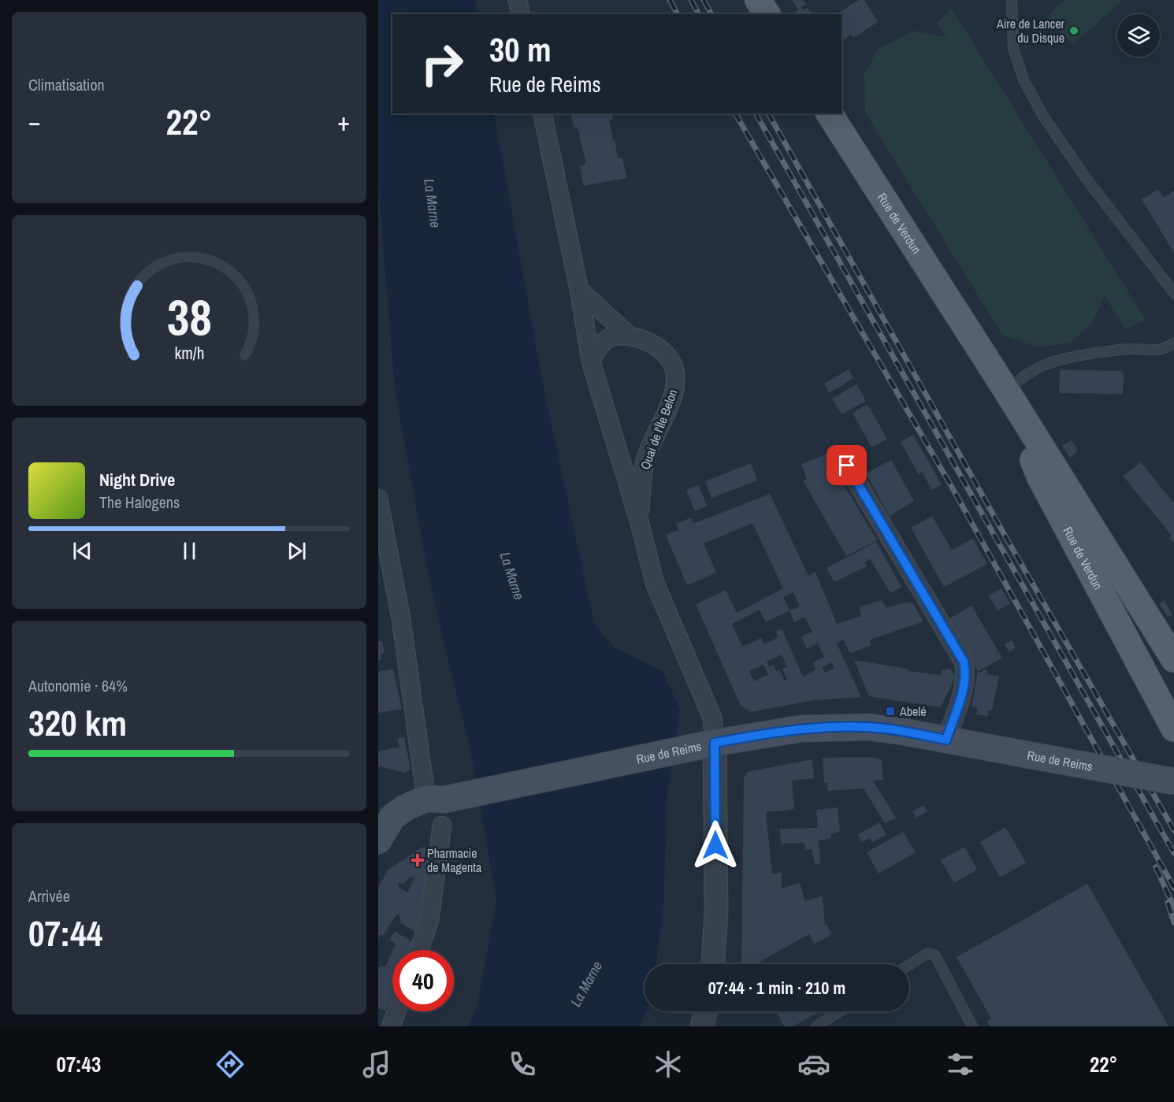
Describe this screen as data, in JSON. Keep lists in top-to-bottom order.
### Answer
{
  "streets": {
    "main road": ["Rue de Verdun", "Rue de Reims"],
    "street": ["Quai de l'Île Belon"]
  },
  "crossings": [
    ["Quai de l'Île Belon", "Rue de Reims"]
  ],
  "water": ["La Marne"],
  "places": {
    "other": ["Aire de Lancer du Disque"],
    "transit": ["Abelé"],
    "health": ["Pharmacie de Magenta"]
  },
  "page": {
    "tile": [
      "Climatisation",
      ["Autonomie · 64%", "320 km"],
      ["Arrivée", "07:44"]
    ],
    "turn": ["30 m", "Rue de Reims"],
    "heat": ["−", "22°", "+"],
    "song": ["Night Drive", "The Halogens"],
    "limit": "40",
    "trip": "07:44 · 1 min · 210 m",
    "tabs": ["07:43", "22°"],
    "gauge": ["38", "km/h"]
  }
}
